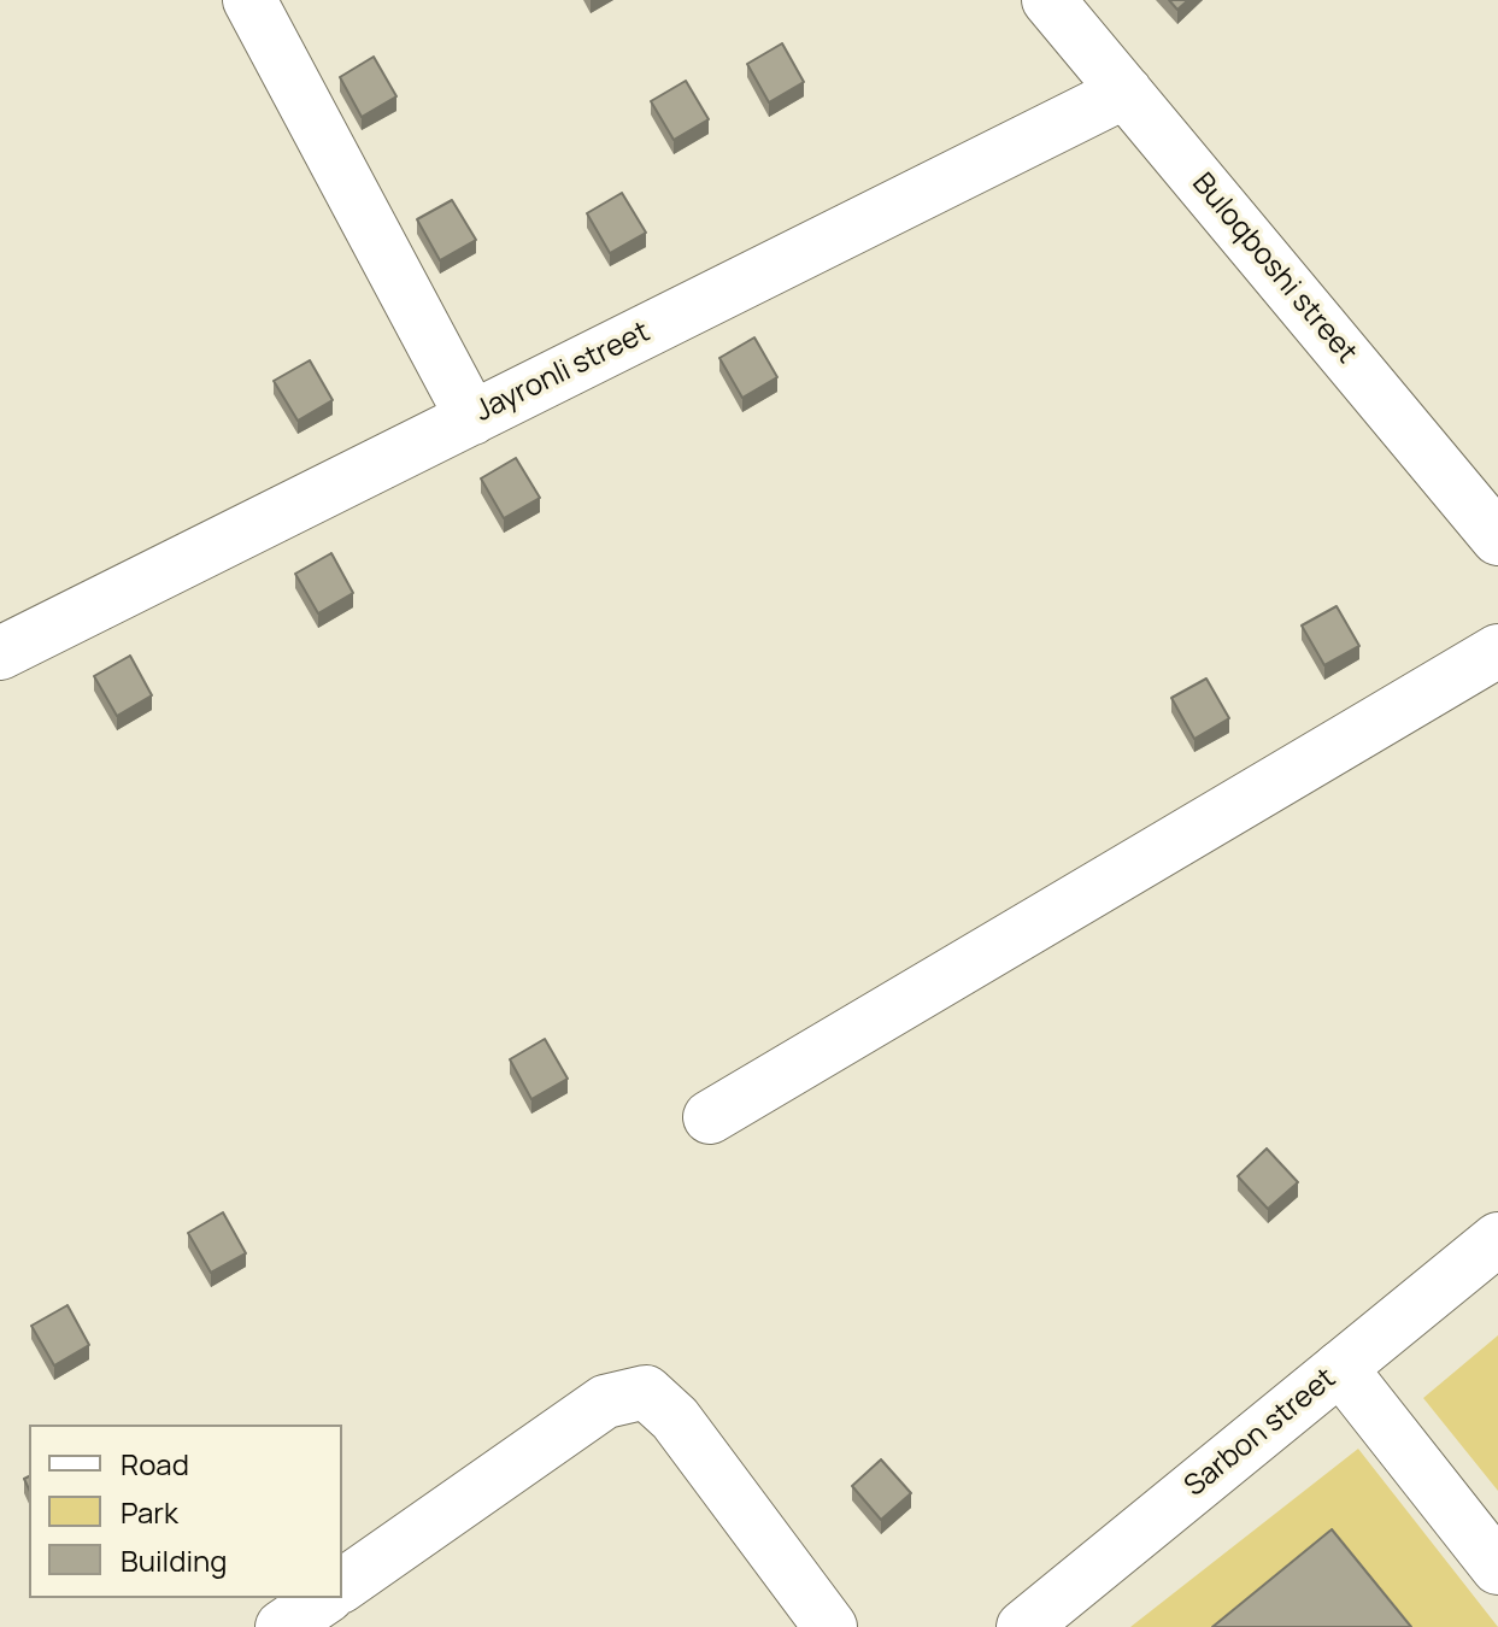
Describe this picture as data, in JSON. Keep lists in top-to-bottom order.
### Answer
{
  "streets": {
    "street": ["Buloqboshi street", "Jayronli street", "Sarbon street"]
  },
  "crossings": [
    ["Buloqboshi street", "Jayronli street"]
  ],
  "legend": ["Road", "Park", "Building"]
}
